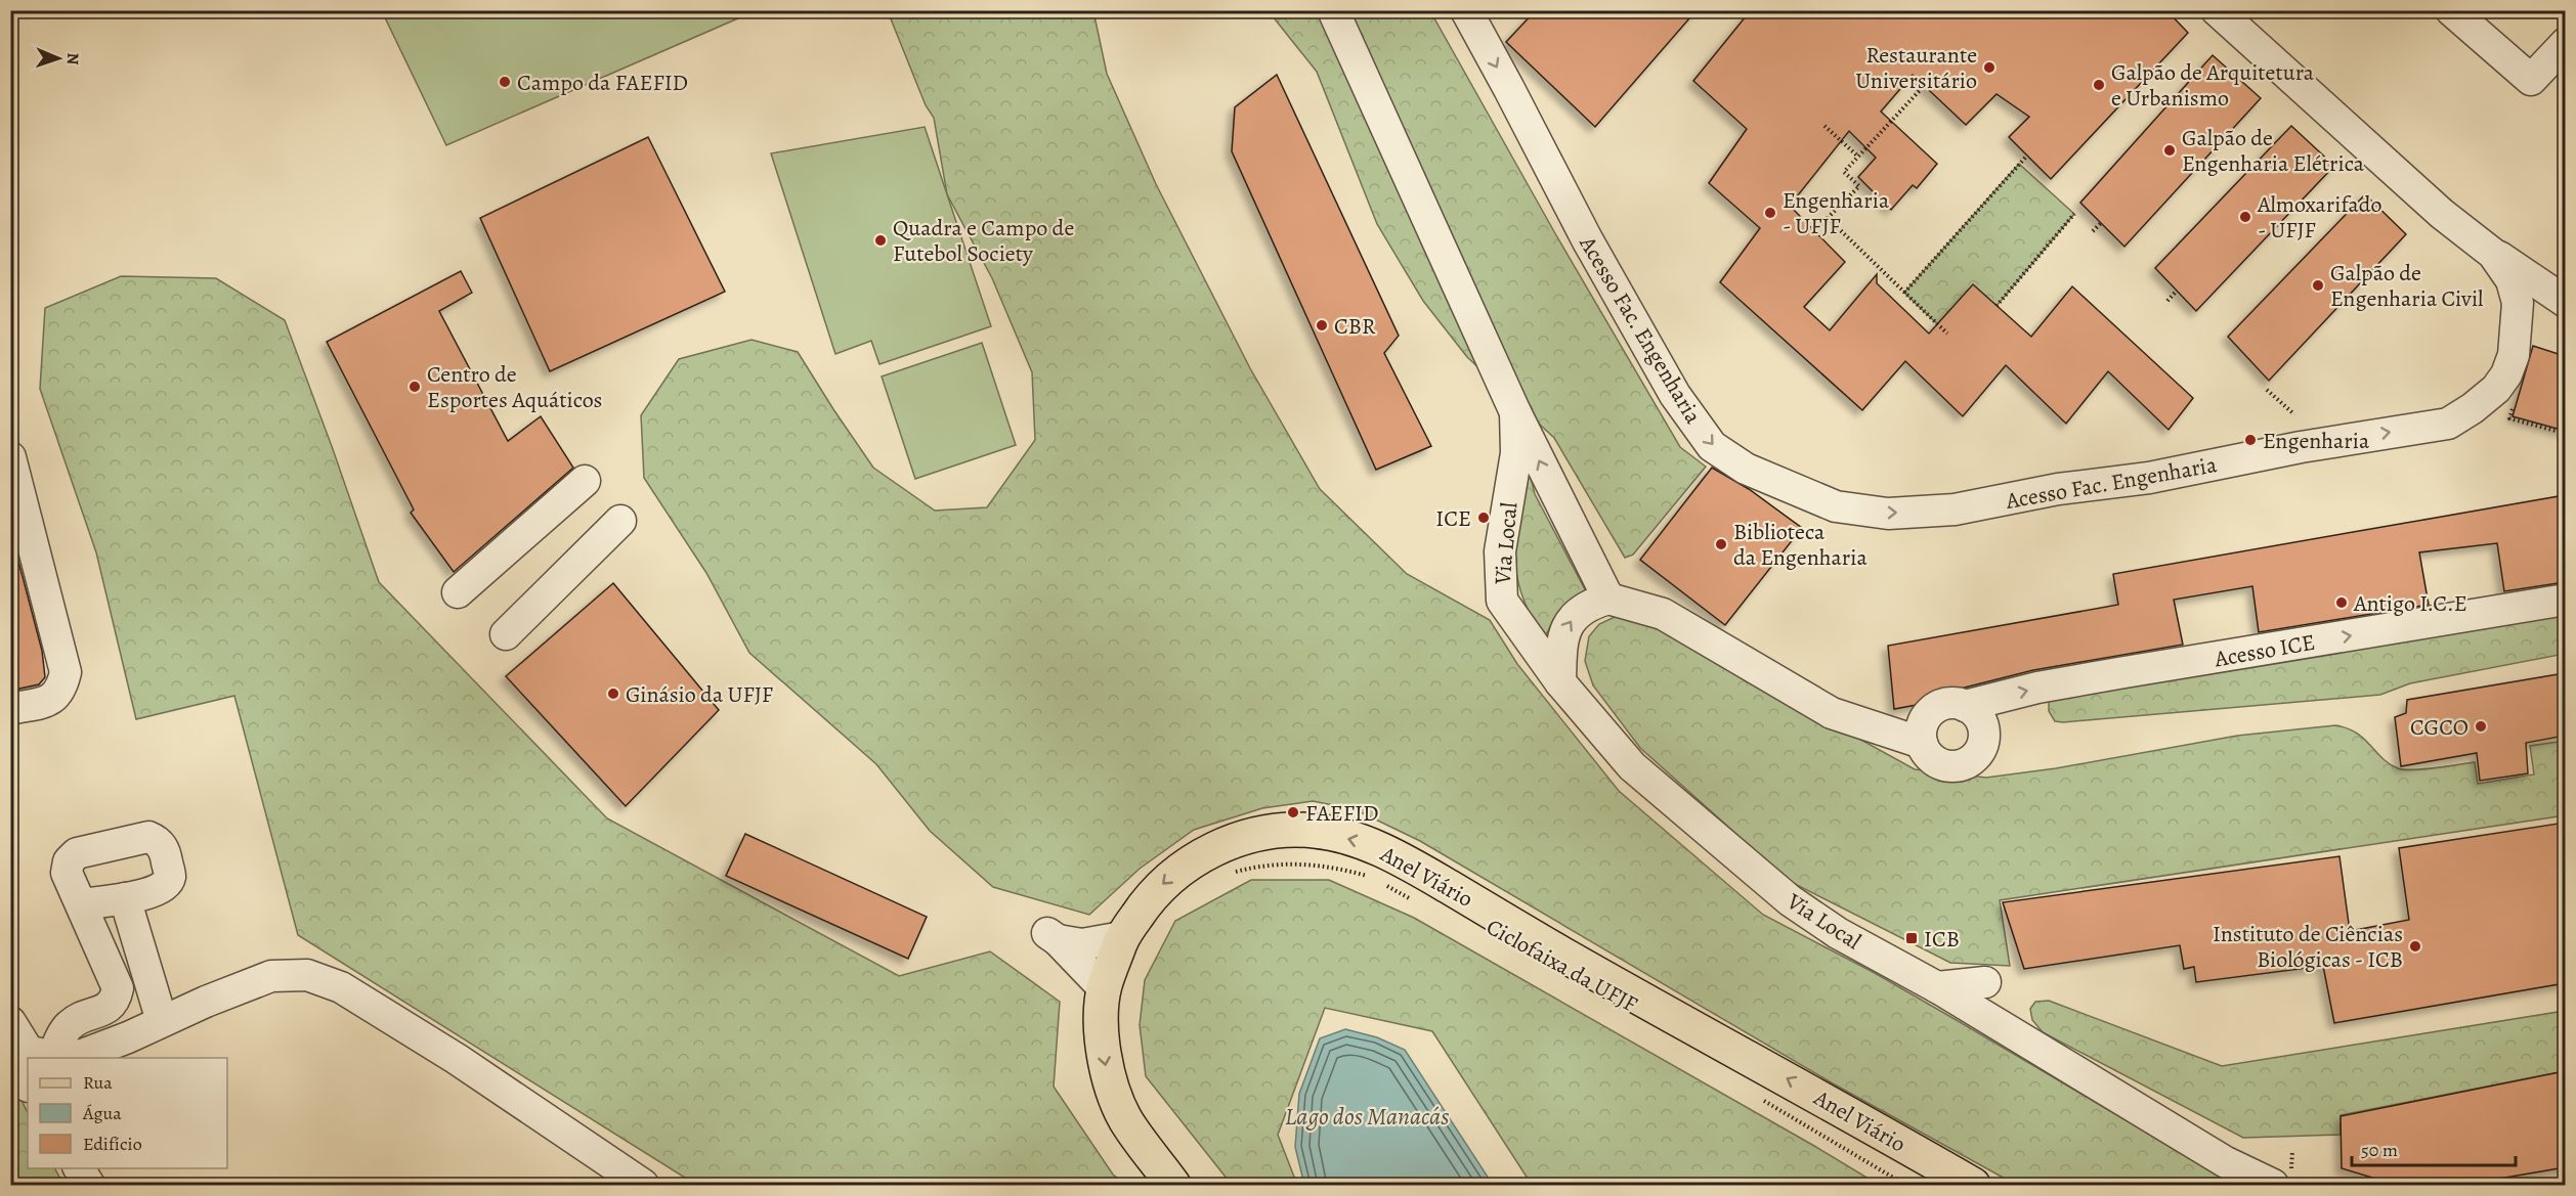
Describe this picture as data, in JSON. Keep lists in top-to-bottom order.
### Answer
{
  "streets": {
    "main road": ["Anel Viário"],
    "street": ["Acesso Fac. Engenharia", "Via Local", "Acesso ICE"]
  },
  "one_way": ["Acesso Fac. Engenharia", "Acesso ICE"],
  "water": ["Lago dos Manacás"],
  "places": {
    "other": [
      "Restaurante Universitário",
      "Campo da FAEFID",
      "Galpão de Arquitetura e Urbanismo",
      "Galpão de Engenharia Elétrica",
      "Engenharia - UFJF",
      "Almoxarifado - UFJF",
      "Quadra e Campo de Futebol Society",
      "Galpão de Engenharia Civil",
      "CBR",
      "Centro de Esportes Aquáticos",
      "Engenharia",
      "ICE",
      "Biblioteca da Engenharia",
      "Antigo I.C.E",
      "Ginásio da UFJF",
      "CGCO",
      "FAEFID",
      "Instituto de Ciências Biológicas - ICB"
    ],
    "transit": ["ICB"]
  },
  "legend": ["Rua", "Água", "Edifício"],
  "scale_bar": "50 m",
  "north": "right"
}
